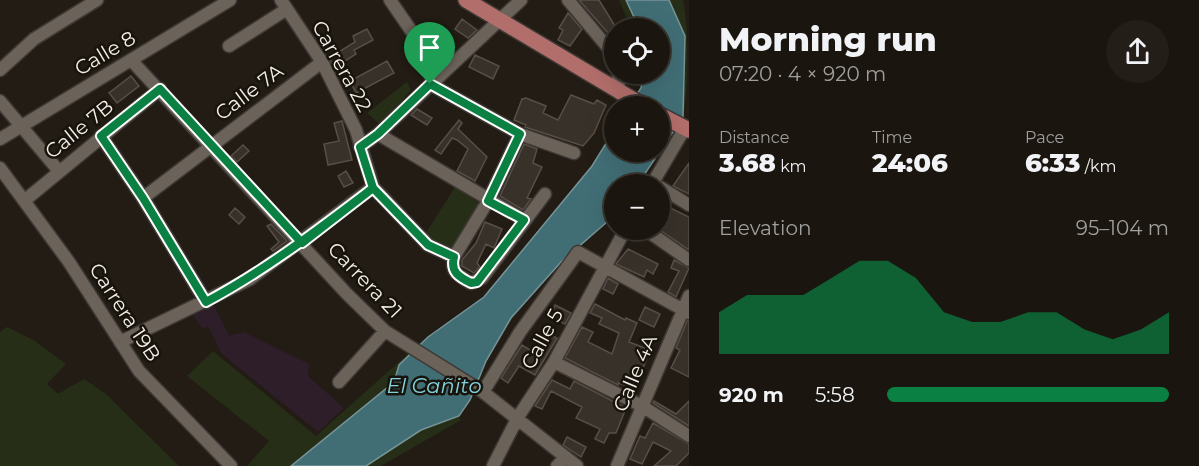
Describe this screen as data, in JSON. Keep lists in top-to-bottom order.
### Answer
{
  "streets": {
    "street": [
      "Calle 8",
      "Carrera 22",
      "Calle 7A",
      "Calle 7B",
      "Carrera 21",
      "Carrera 19B",
      "Calle 5",
      "Calle 4A"
    ]
  },
  "crossings": [
    ["Calle 8", "Carrera 21"],
    ["Carrera 22", "Calle 7A"],
    ["Calle 7A", "Carrera 21"],
    ["Calle 7B", "Carrera 21"],
    ["Calle 7B", "Carrera 19B"],
    ["Carrera 21", "Calle 5"]
  ],
  "water": ["El Cañito"],
  "page": {
    "heading": ["Morning run", "07:20 · 4 × 920 m"],
    "map_buttons": ["+", "−"],
    "stats": [
      ["Distance", "3.68 km"],
      ["Time", "24:06"],
      ["Pace", "6:33 /km"]
    ],
    "chart": ["Elevation", "95–104 m"],
    "list": [
      {
        "name": "920 m",
        "note": "5:58"
      }
    ]
  }
}
